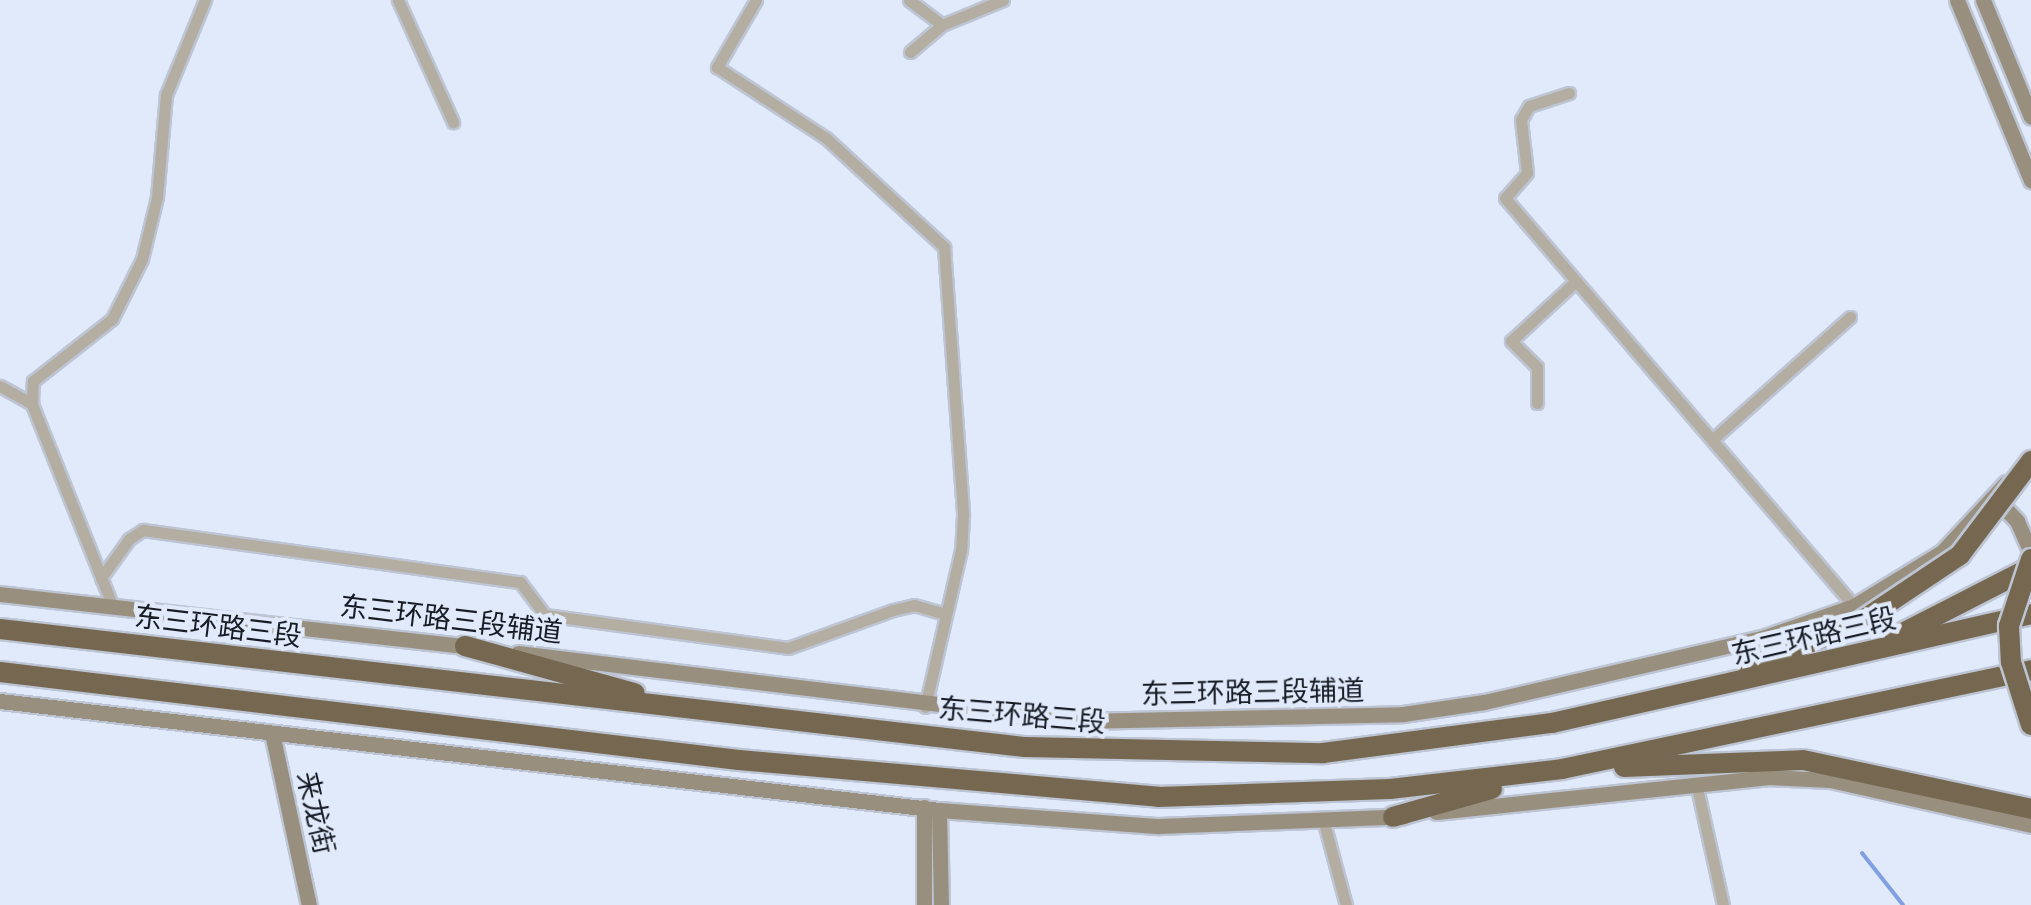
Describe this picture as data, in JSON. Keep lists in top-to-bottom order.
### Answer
{
  "streets": {
    "highway": ["东三环路三段"],
    "main road": ["东三环路三段辅道", "来龙街"]
  }
}
